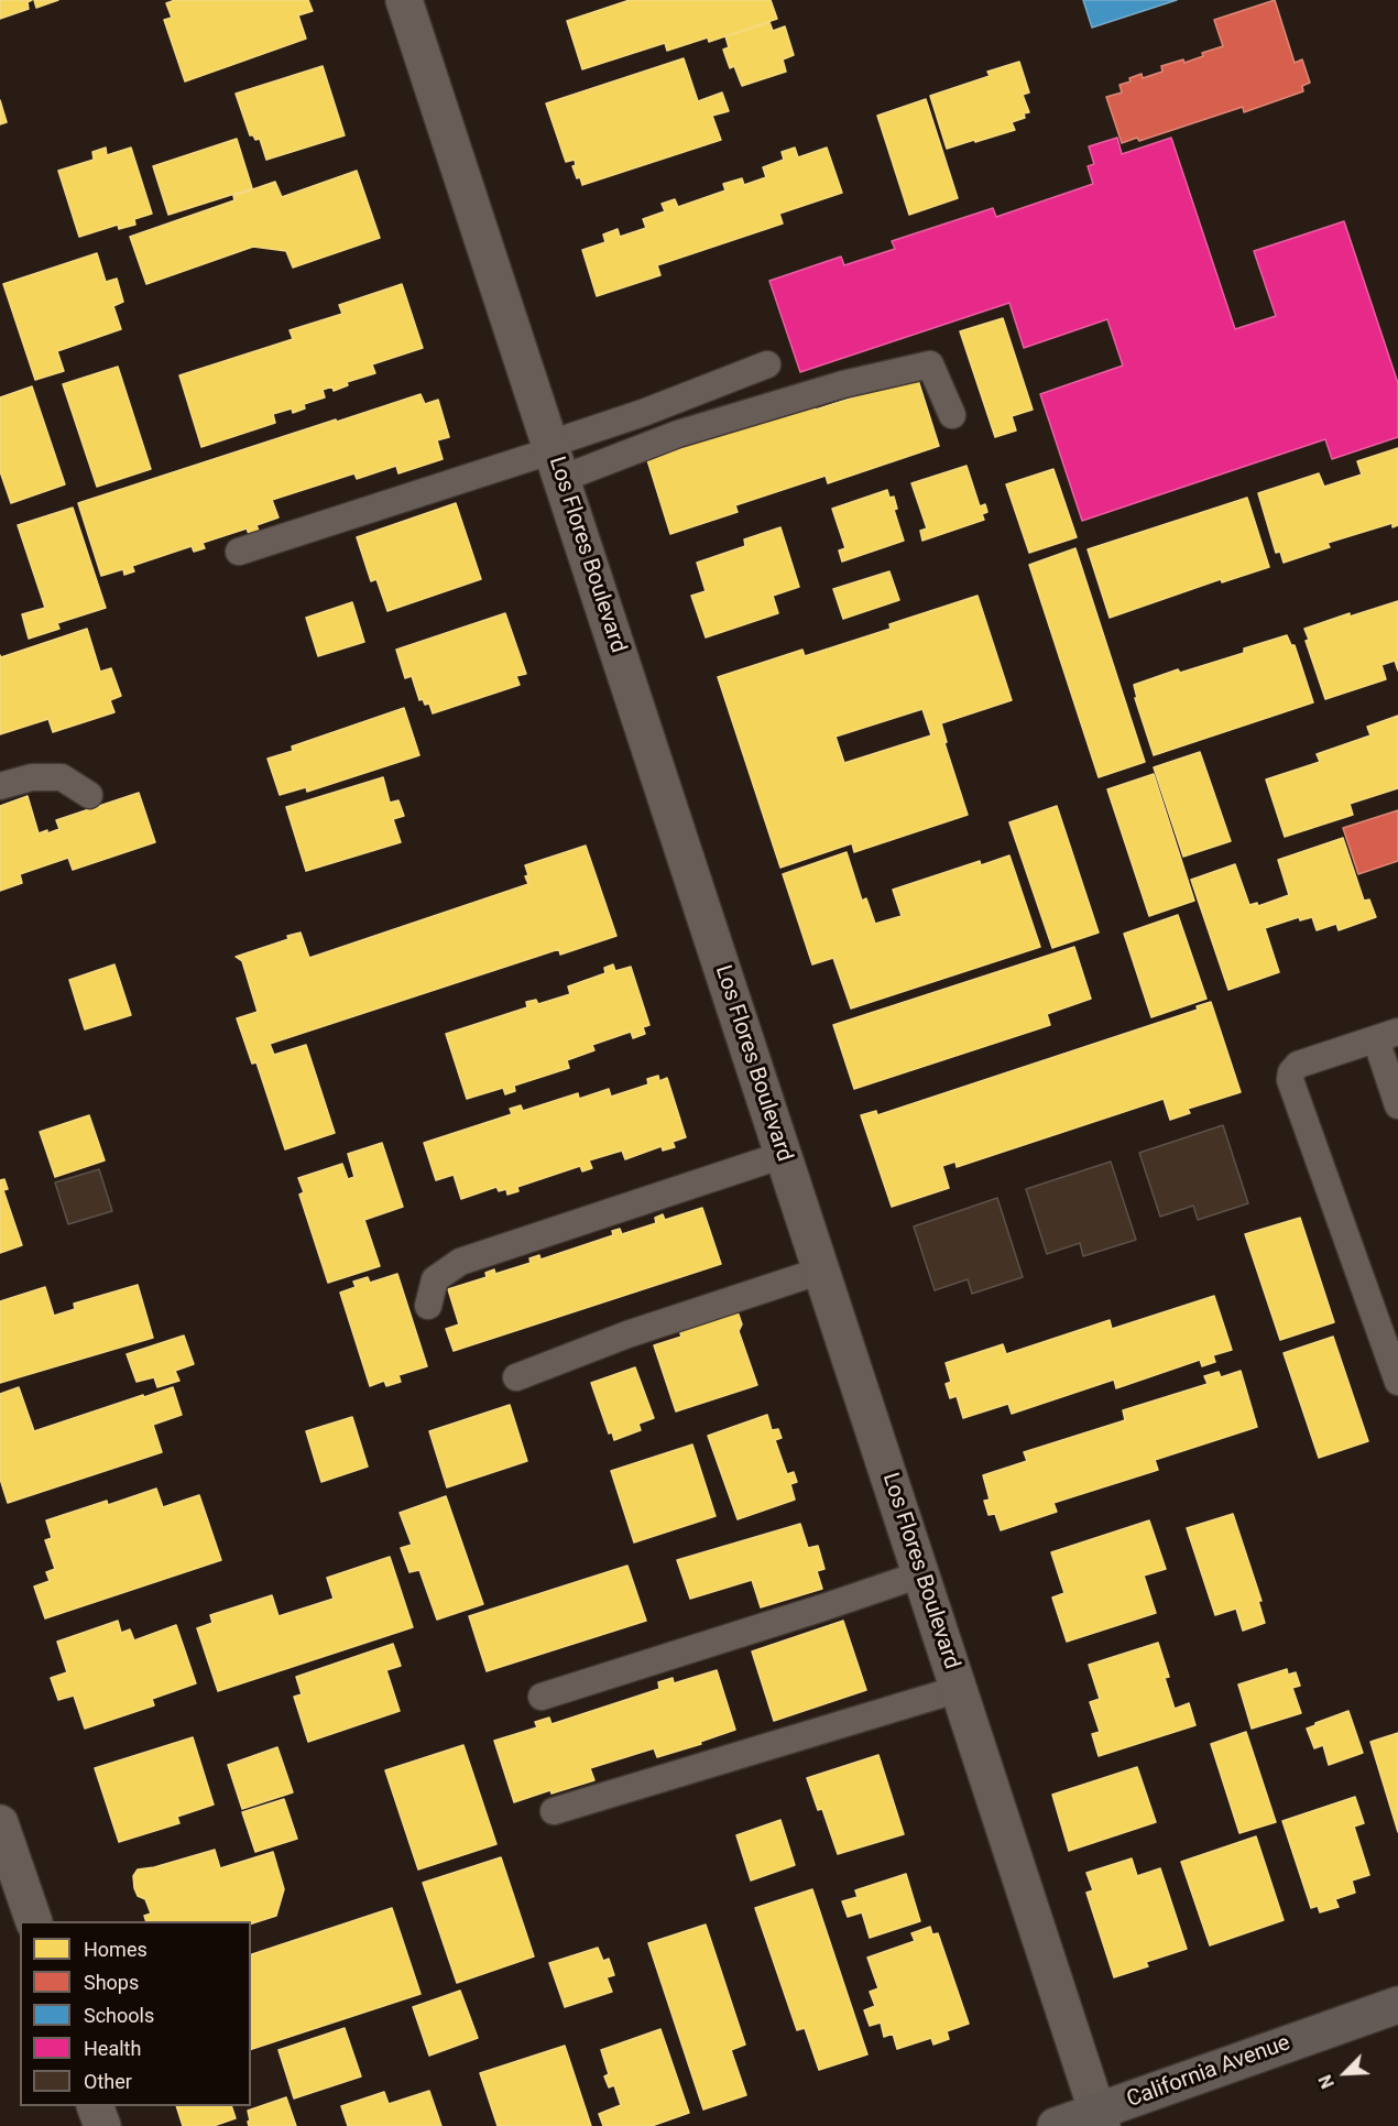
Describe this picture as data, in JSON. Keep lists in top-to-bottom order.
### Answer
{
  "streets": {
    "main road": ["California Avenue"],
    "street": ["Los Flores Boulevard"]
  },
  "crossings": [
    ["Los Flores Boulevard", "California Avenue"]
  ],
  "legend": [
    "Homes",
    "Shops",
    "Schools",
    "Health",
    "Other"
  ],
  "north": "bottom left"
}
